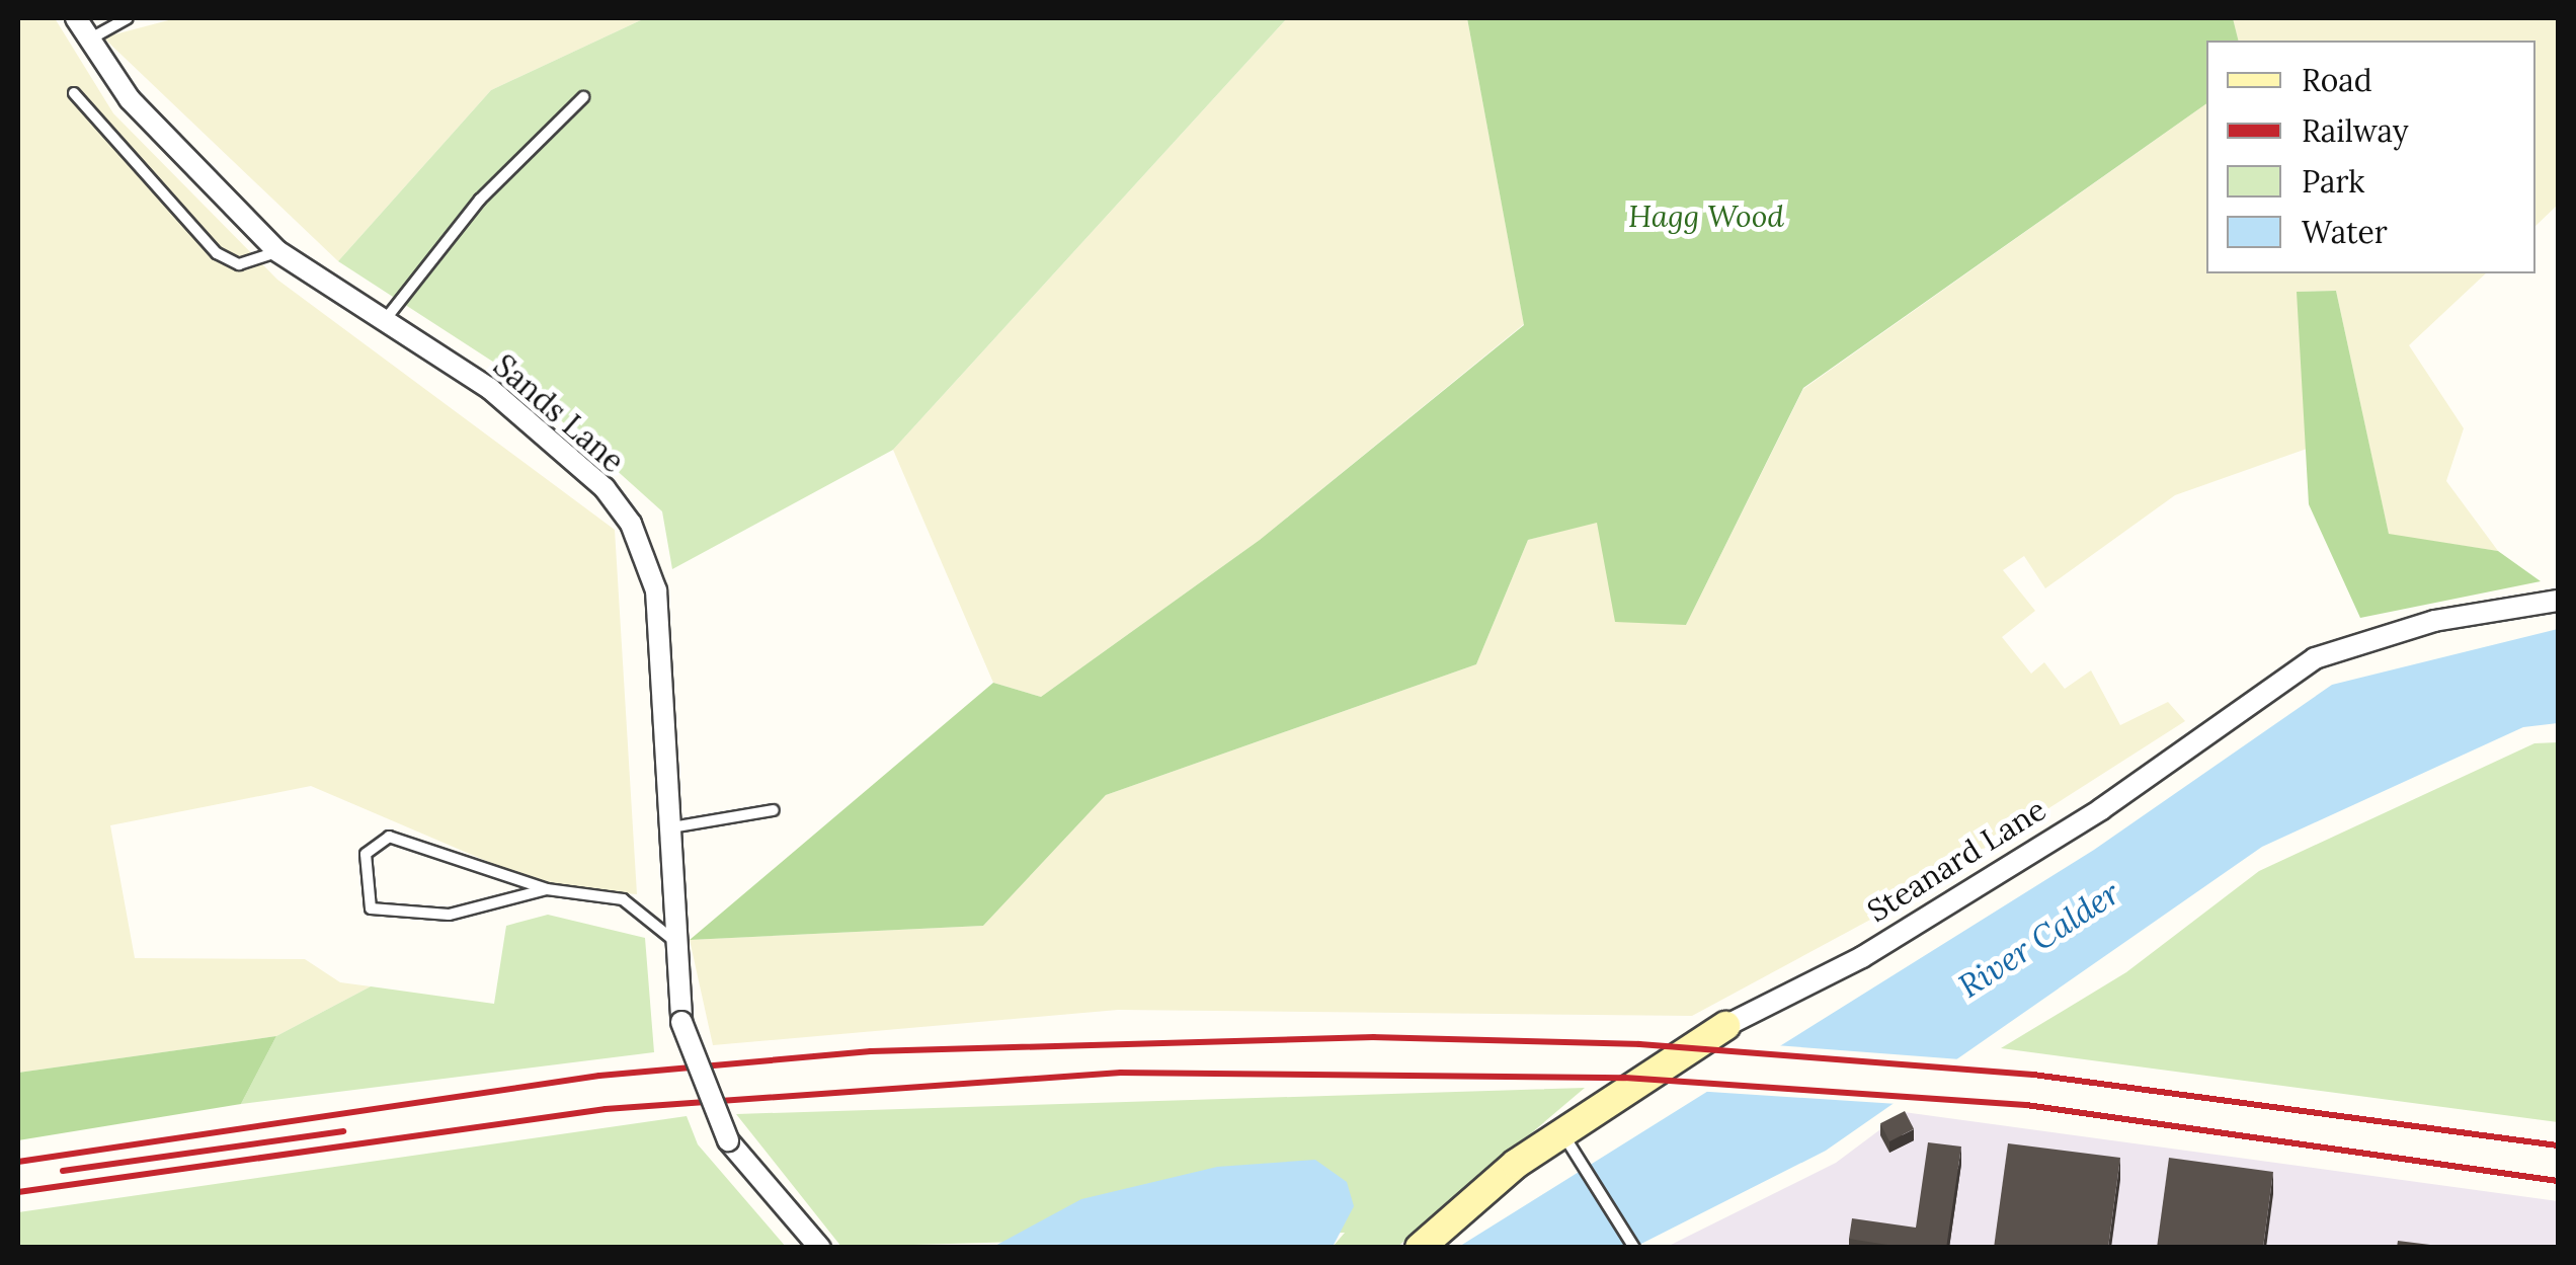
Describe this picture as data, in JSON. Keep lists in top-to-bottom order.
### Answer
{
  "streets": {
    "street": ["Sands Lane", "Steanard Lane"]
  },
  "water": ["River Calder"],
  "parks": ["Hagg Wood"],
  "legend": [
    "Road",
    "Railway",
    "Park",
    "Water"
  ]
}
